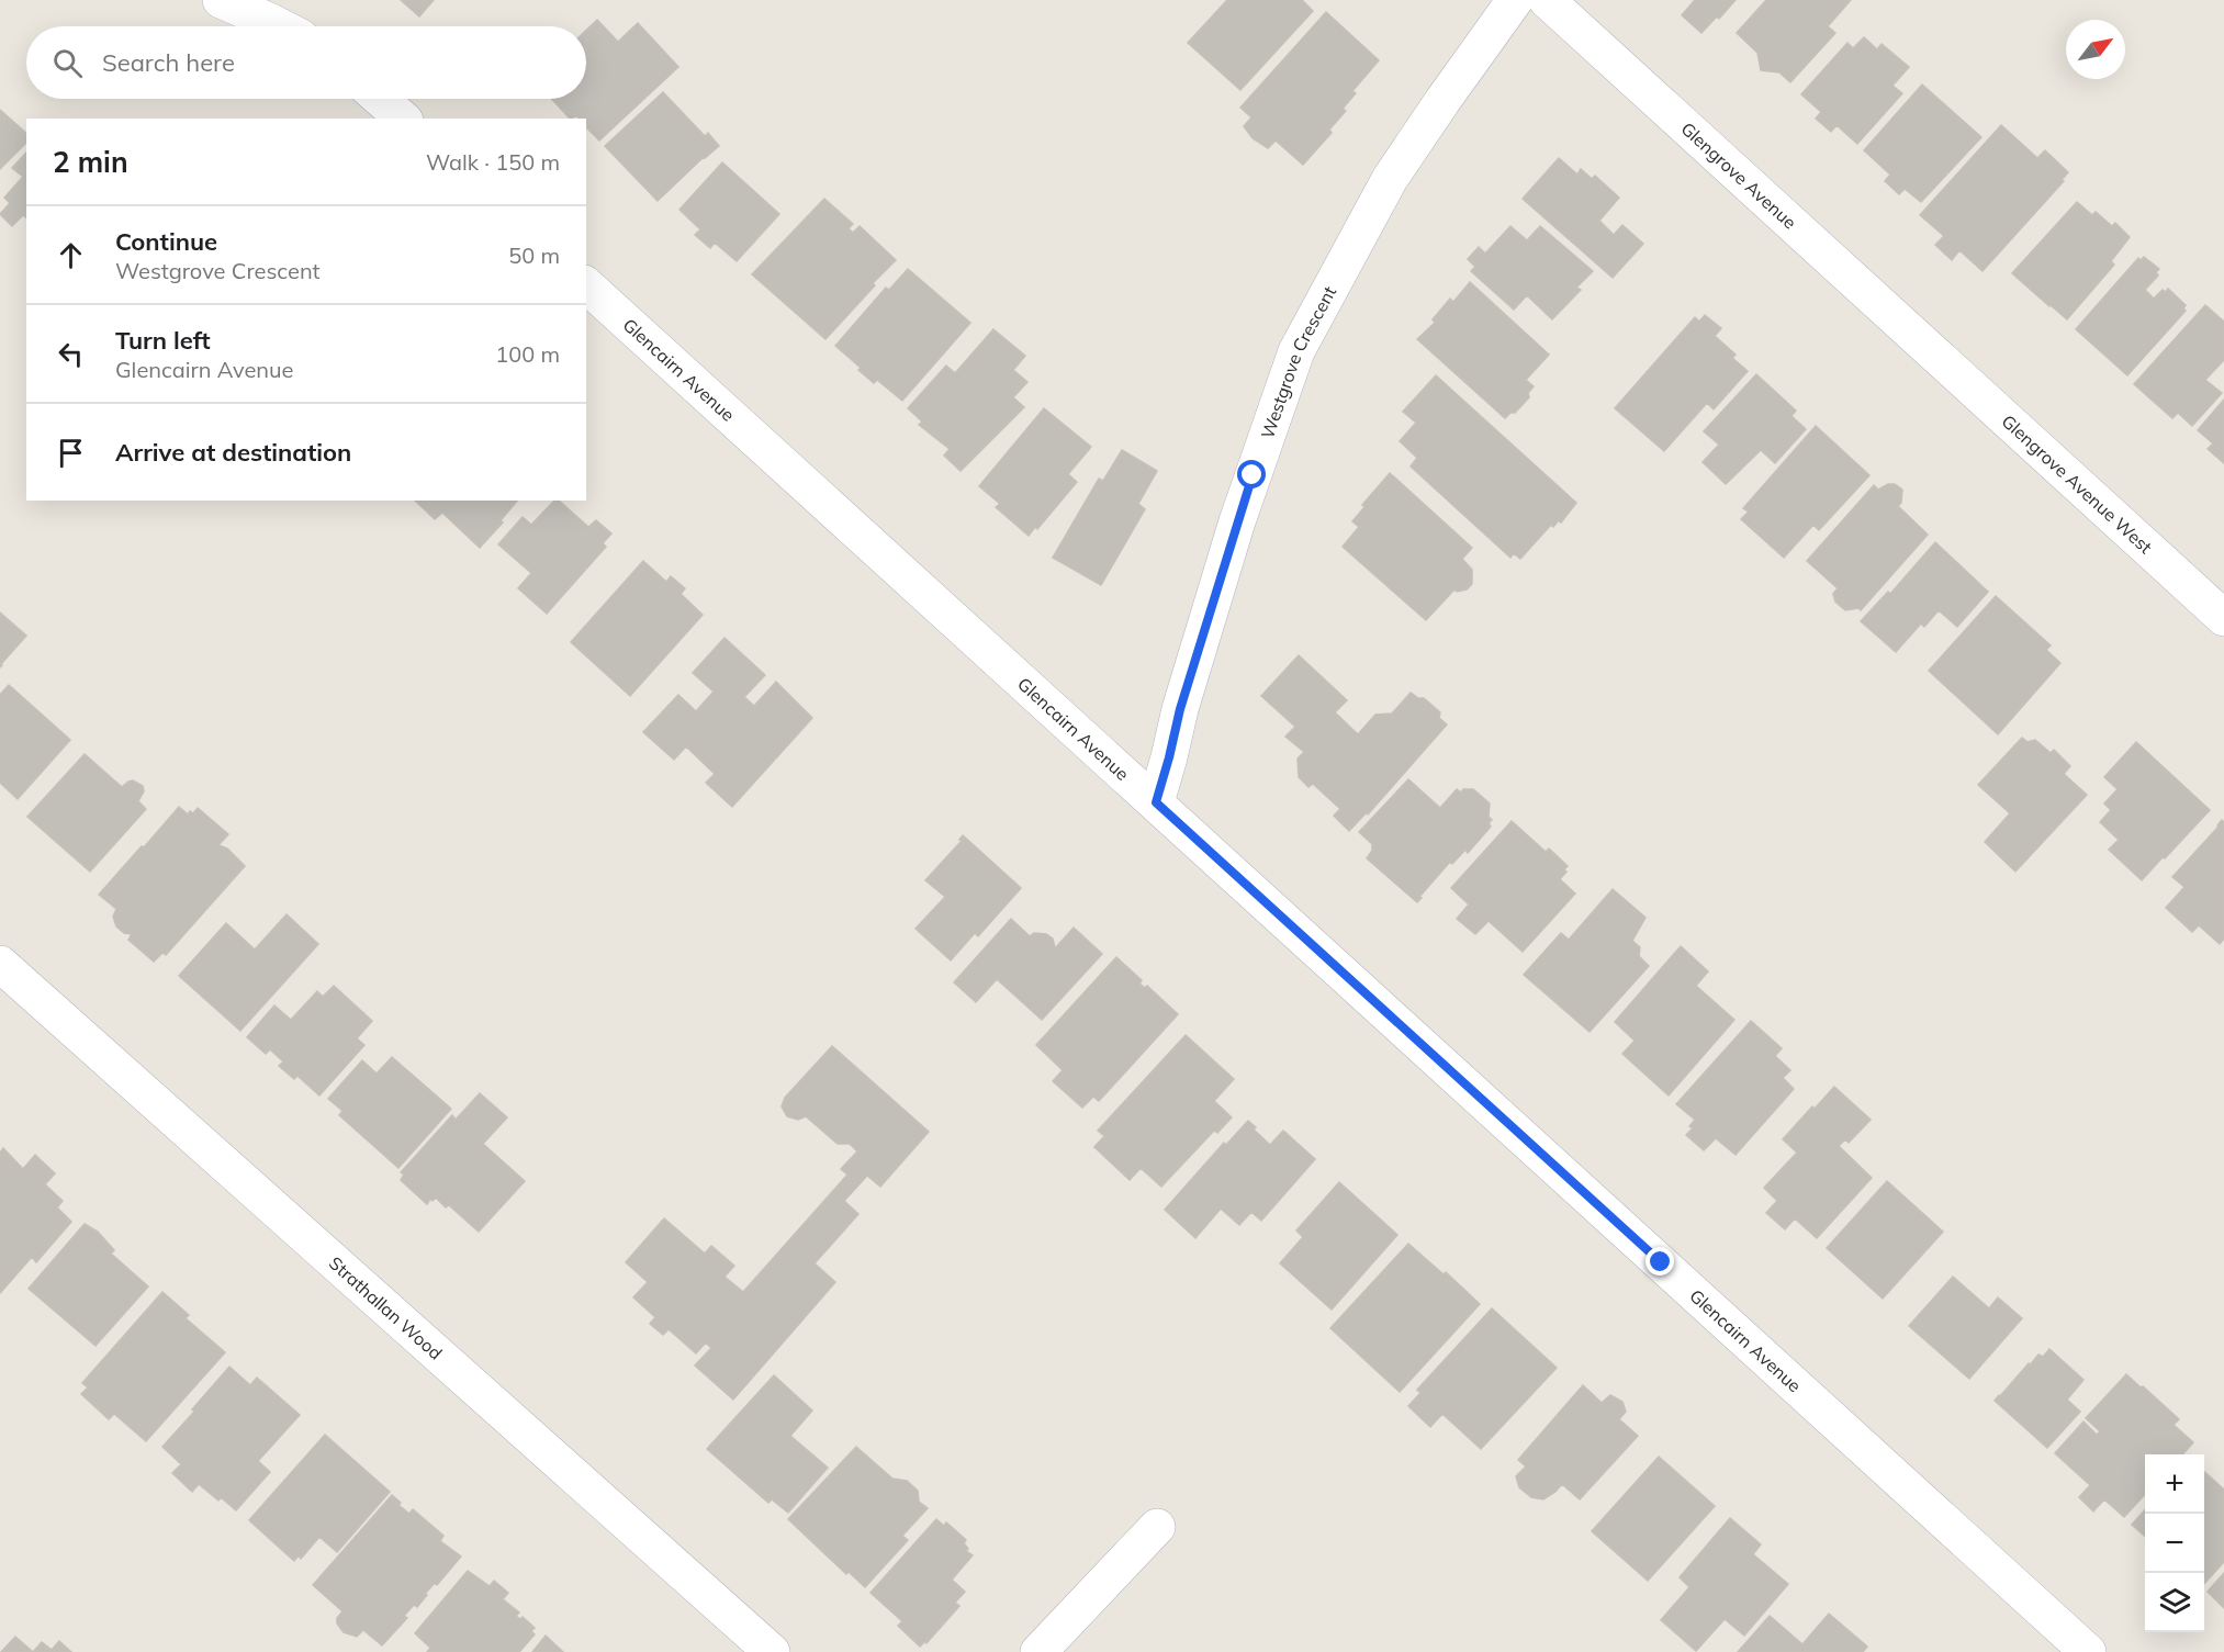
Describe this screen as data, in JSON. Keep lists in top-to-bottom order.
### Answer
{
  "streets": {
    "street": [
      "Glengrove Avenue",
      "Westgrove Crescent",
      "Glencairn Avenue",
      "Glengrove Avenue West",
      "Strathallan Wood"
    ]
  },
  "crossings": [
    ["Glengrove Avenue", "Glengrove Avenue West"],
    ["Westgrove Crescent", "Glencairn Avenue"]
  ],
  "north": "top right",
  "page": {
    "search": "Search here",
    "heading": ["2 min", "Walk · 150 m"],
    "list": [
      ["Continue", "Westgrove Crescent", "50 m"],
      ["Turn left", "Glencairn Avenue", "100 m"],
      "Arrive at destination"
    ],
    "map_buttons": ["+", "−"]
  }
}
